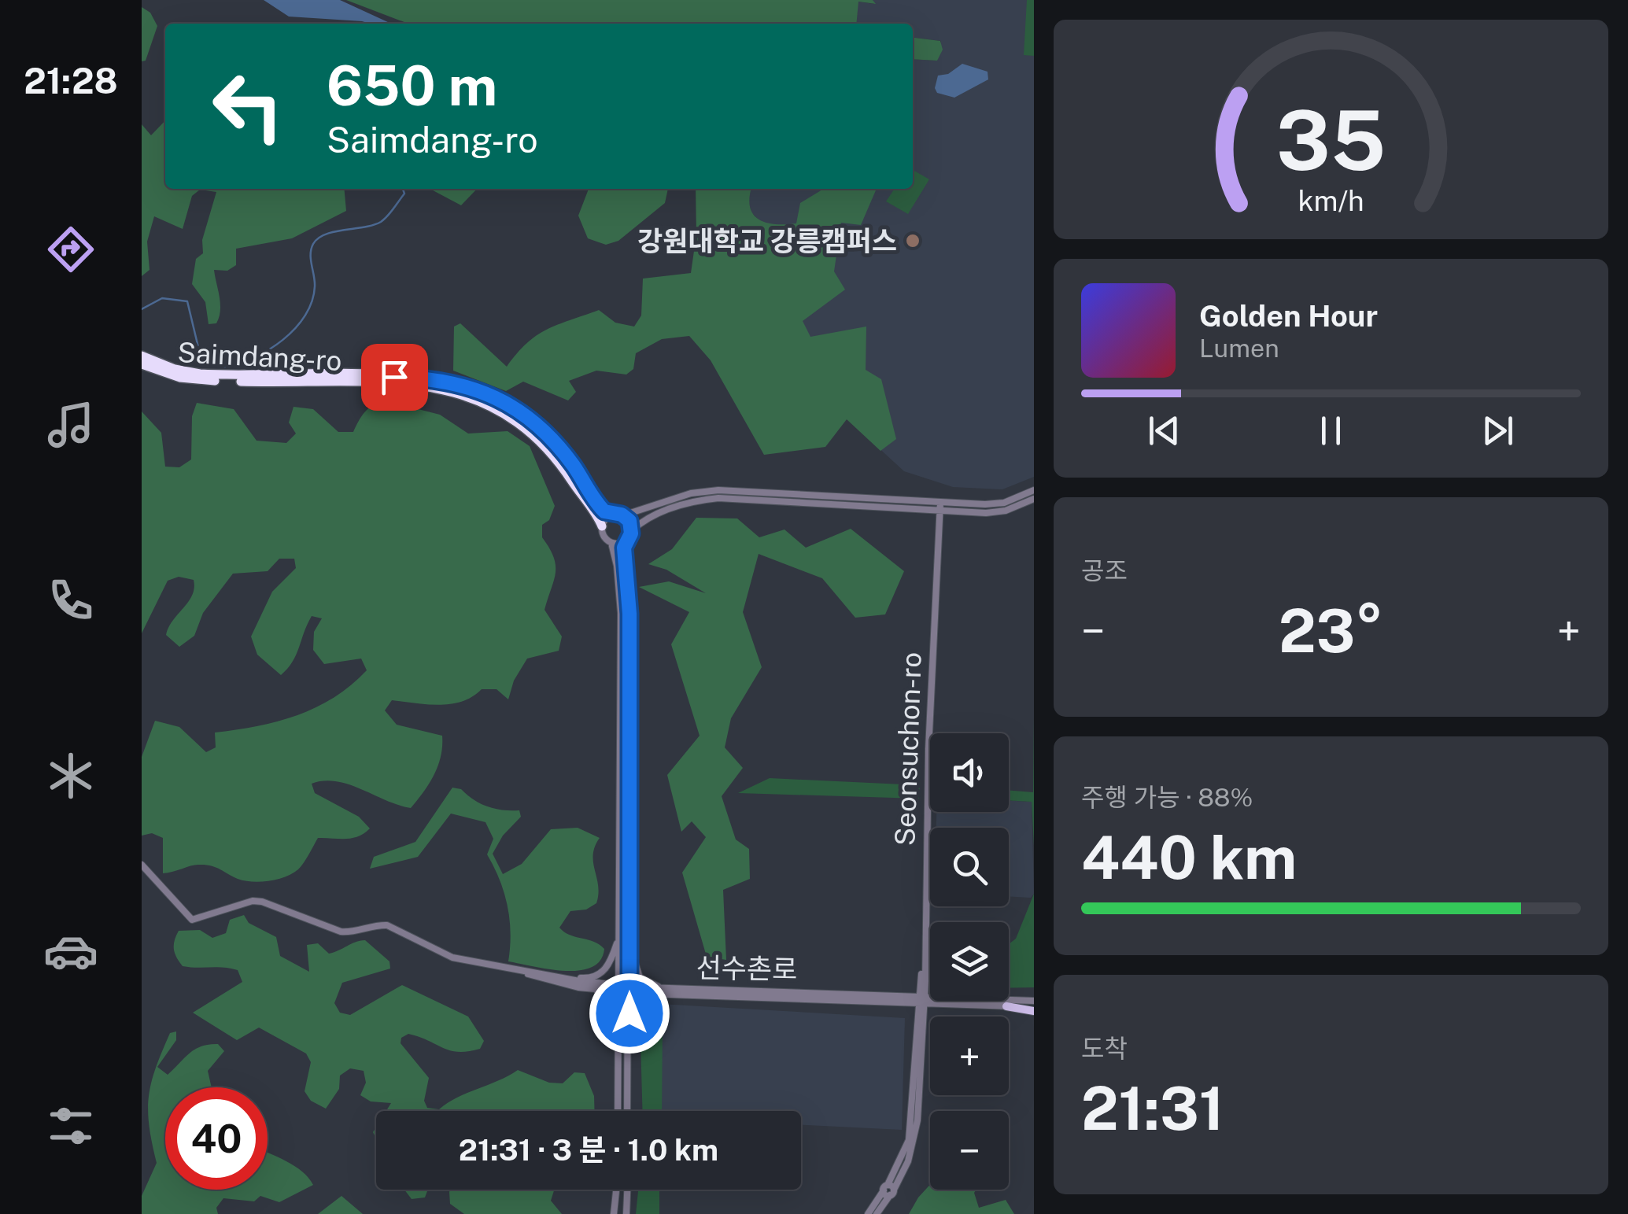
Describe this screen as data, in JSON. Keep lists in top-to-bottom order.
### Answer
{
  "streets": {
    "highway": ["Saimdang-ro"],
    "street": ["Seonsuchon-ro", "선수촌로"]
  },
  "places": ["강원대학교 강릉캠퍼스"],
  "page": {
    "tabs": "21:28",
    "turn": ["650 m", "Saimdang-ro"],
    "song": ["Golden Hour", "Lumen"],
    "tile": [
      "공조",
      ["주행 가능 · 88%", "440 km"],
      ["도착", "21:31"]
    ],
    "heat": ["−", "23°", "+"],
    "map_buttons": ["+", "−"],
    "limit": "40",
    "trip": "21:31 · 3 분 · 1.0 km",
    "gauge": ["35", "km/h"]
  }
}
